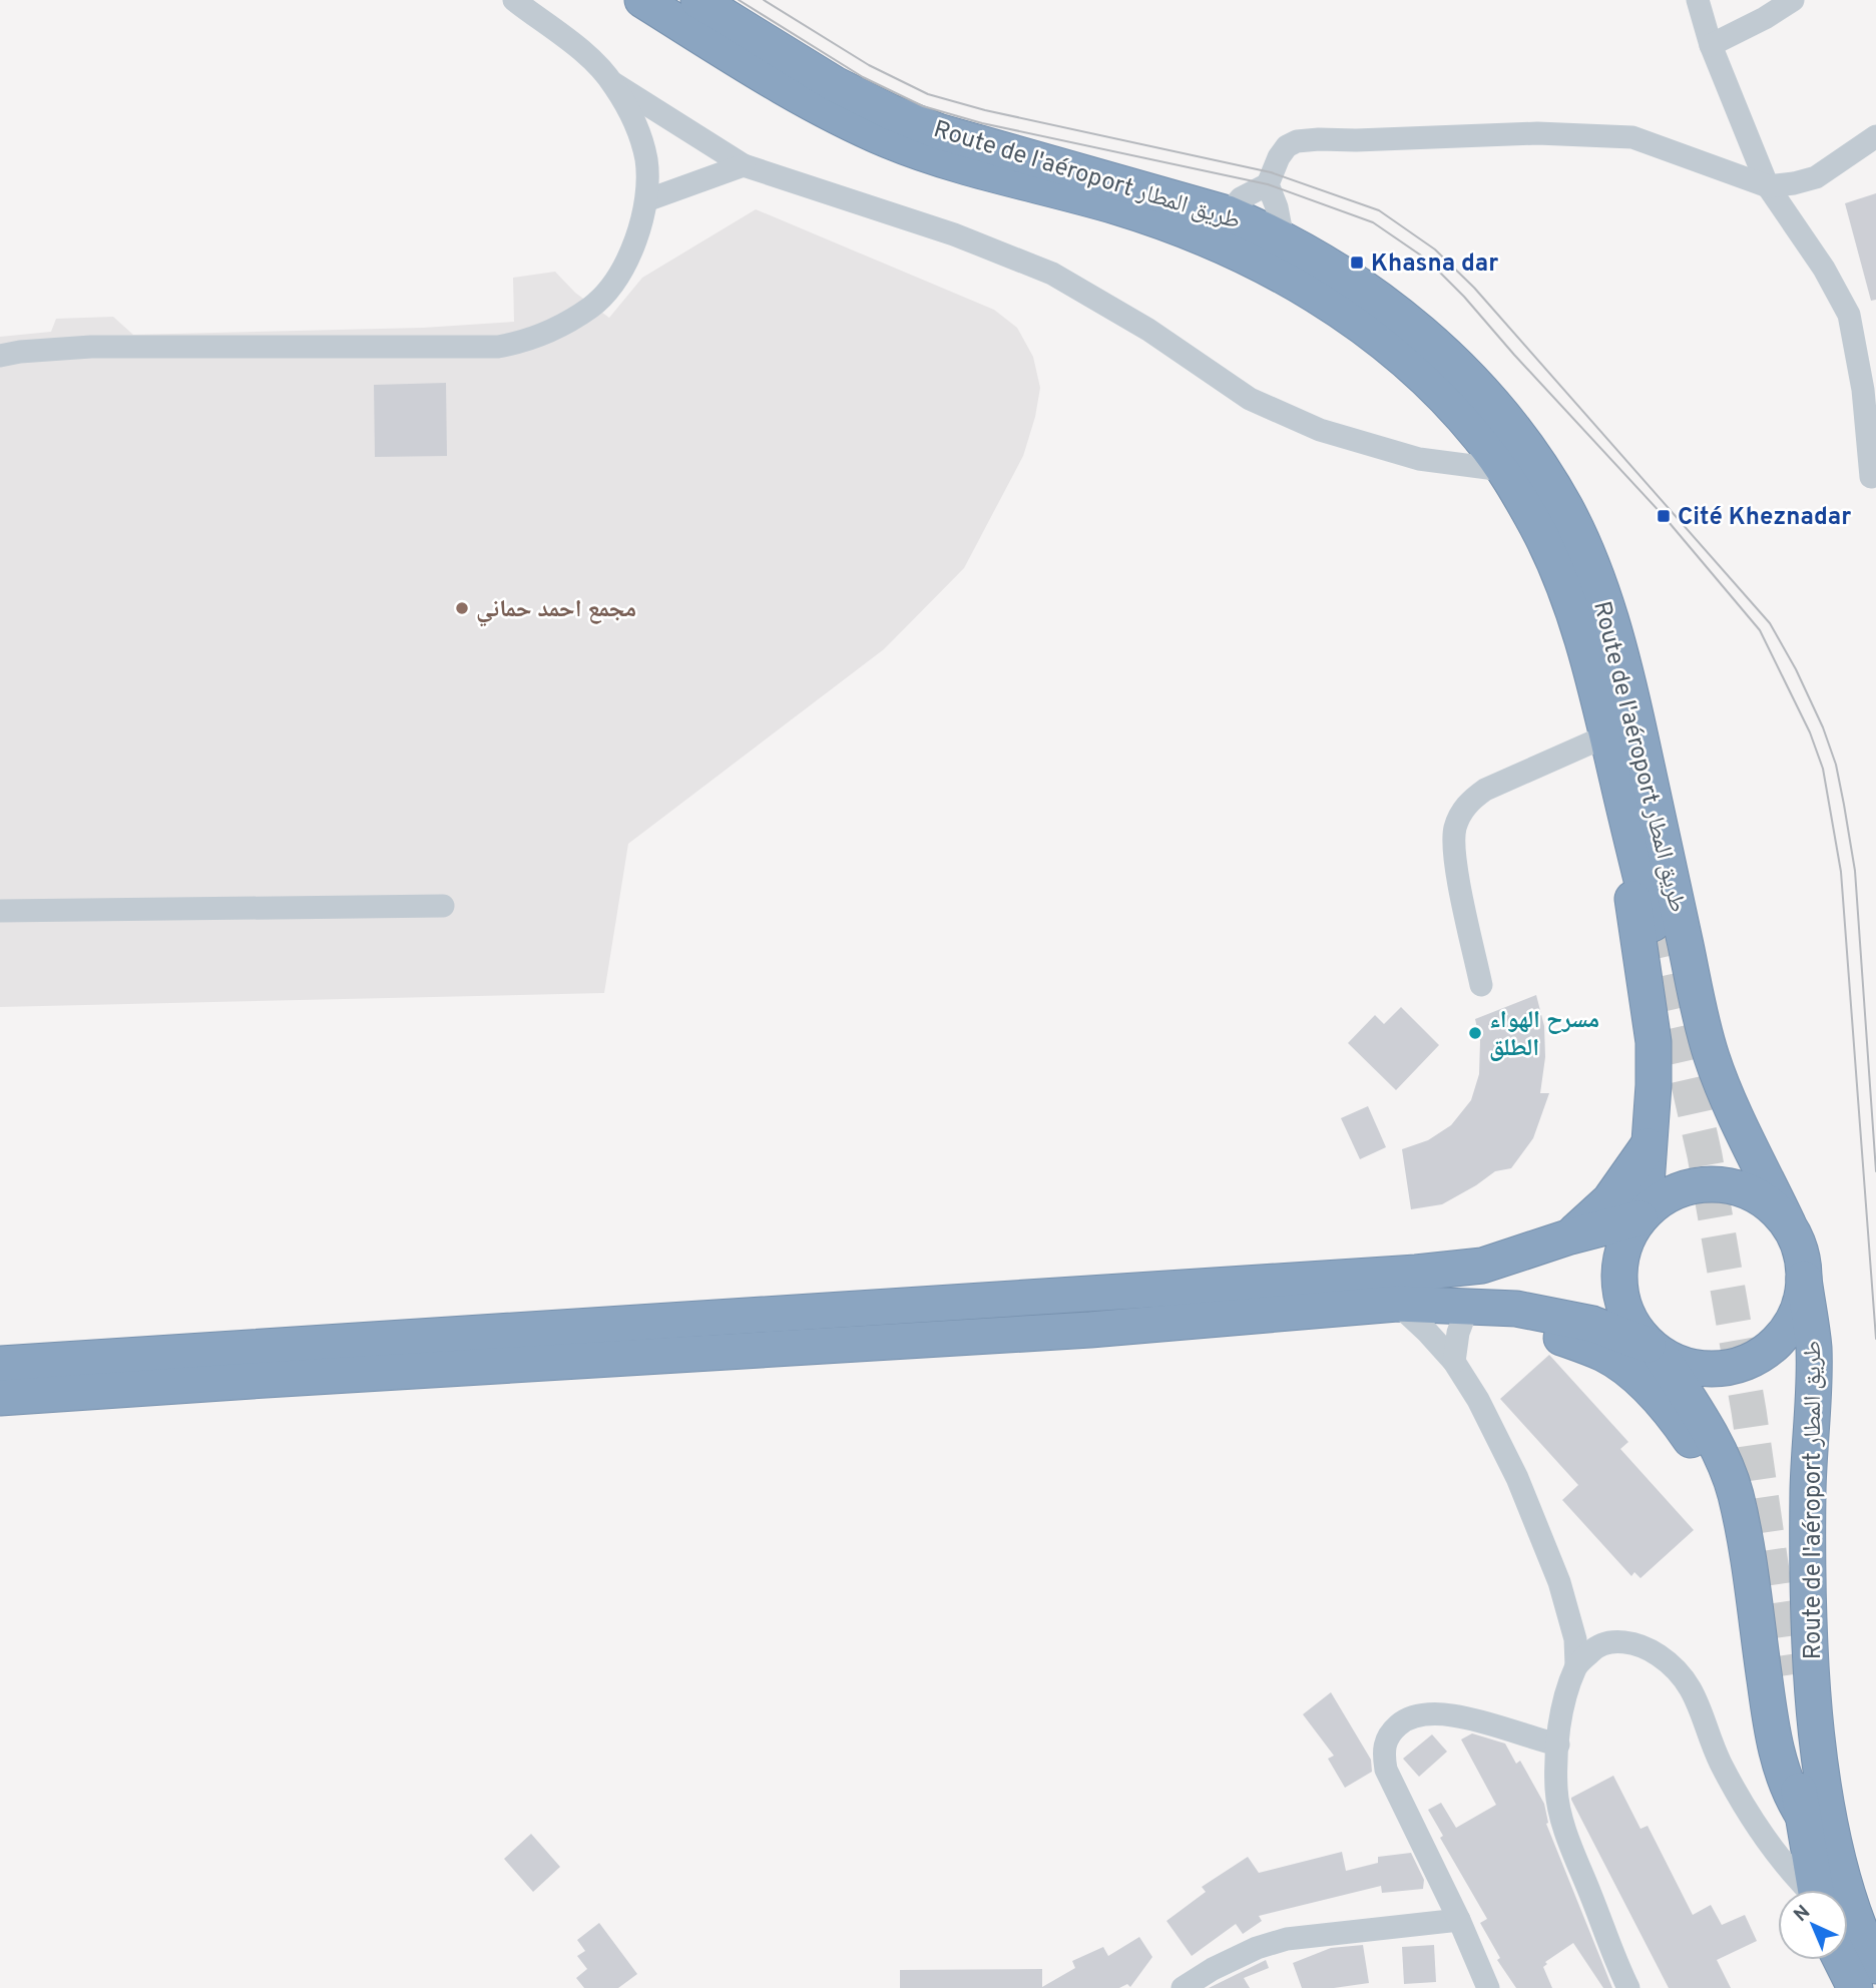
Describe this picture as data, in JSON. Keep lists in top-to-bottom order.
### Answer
{
  "streets": {
    "highway": ["Route de l'aéroport طريق المطار"]
  },
  "places": {
    "transit": ["Khasna dar", "Cité Kheznadar"],
    "other": ["مجمع احمد حماني", "مسرح الهواء الطلق"]
  },
  "north": "top left"
}
